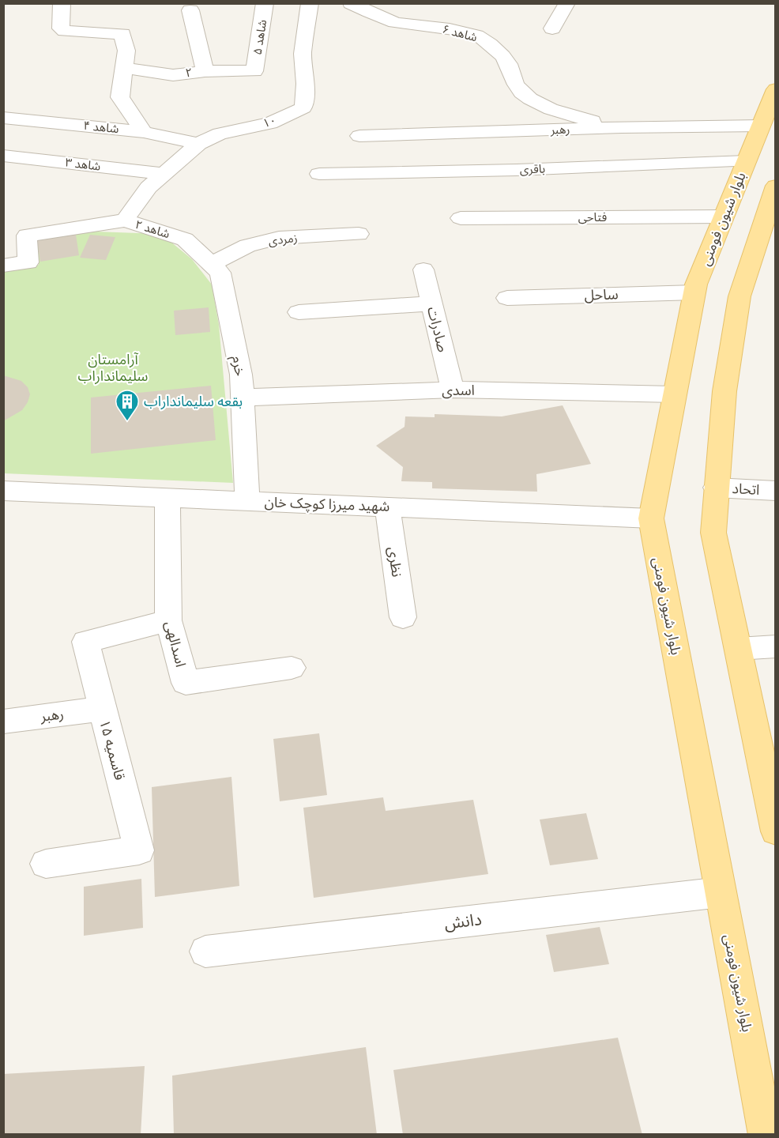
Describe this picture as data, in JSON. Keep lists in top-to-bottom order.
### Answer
{
  "streets": {
    "main road": ["بلوار شیون فومنی"],
    "street": [
      "شاهد ۶",
      "شاهد ۵",
      "۲",
      "۱۰",
      "شاهد ۴",
      "رهبر",
      "شاهد ۳",
      "باقری",
      "فتاحی",
      "شاهد ۲",
      "زمردی",
      "ساحل",
      "صادرات",
      "خرم",
      "اسدی",
      "اتحاد",
      "شهید میرزا کوچک خان",
      "نظری",
      "اسدالهی",
      "قاسمیه ۱۵",
      "دانش"
    ]
  },
  "crossings": [
    ["شاهد ۶", "رهبر"],
    ["شاهد ۵", "۲"],
    ["۱۰", "شاهد ۴"],
    ["۱۰", "شاهد ۳"],
    ["۱۰", "شاهد ۲"],
    ["رهبر", "بلوار شیون فومنی"],
    ["رهبر", "قاسمیه ۱۵"],
    ["شاهد ۳", "شاهد ۲"],
    ["باقری", "بلوار شیون فومنی"],
    ["فتاحی", "بلوار شیون فومنی"],
    ["بلوار شیون فومنی", "ساحل"],
    ["بلوار شیون فومنی", "اسدی"],
    ["بلوار شیون فومنی", "شهید میرزا کوچک خان"],
    ["بلوار شیون فومنی", "دانش"],
    ["شاهد ۲", "زمردی"],
    ["شاهد ۲", "خرم"],
    ["زمردی", "خرم"],
    ["صادرات", "اسدی"],
    ["خرم", "اسدی"],
    ["خرم", "شهید میرزا کوچک خان"],
    ["شهید میرزا کوچک خان", "نظری"],
    ["شهید میرزا کوچک خان", "اسدالهی"],
    ["اسدالهی", "قاسمیه ۱۵"]
  ],
  "parks": ["آرامستان سلیمانداراب"],
  "places": {
    "building": ["بقعه سلیمانداراب"]
  }
}
